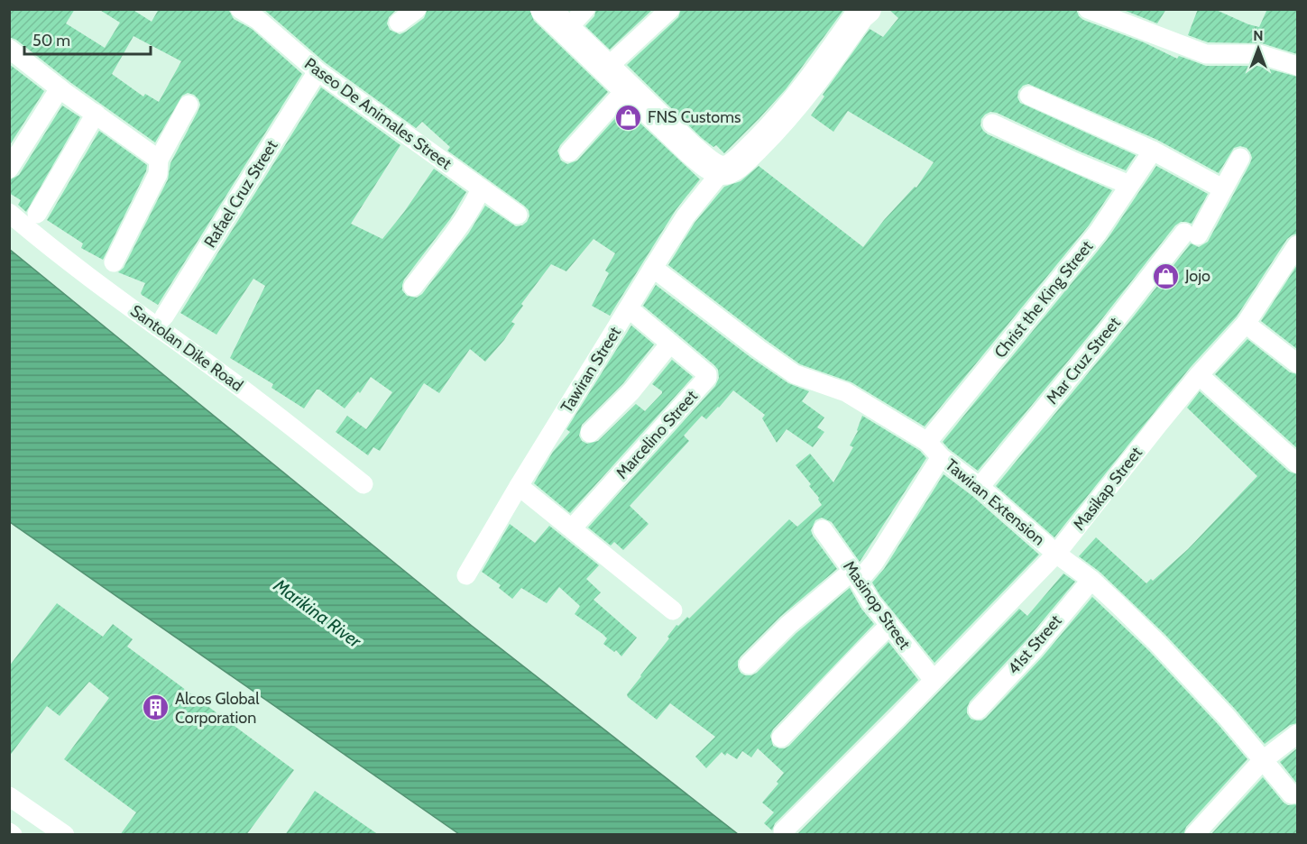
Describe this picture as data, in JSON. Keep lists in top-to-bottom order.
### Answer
{
  "streets": {
    "street": [
      "Paseo De Animales Street",
      "Rafael Cruz Street",
      "Christ the King Street",
      "Santolan Dike Road",
      "Mar Cruz Street",
      "Tawiran Street",
      "Marcelino Street",
      "Masikap Street",
      "Tawiran Extension",
      "Masinop Street",
      "41st Street"
    ]
  },
  "crossings": [
    ["Paseo De Animales Street", "Rafael Cruz Street"],
    ["Christ the King Street", "Tawiran Extension"],
    ["Mar Cruz Street", "Tawiran Extension"],
    ["Tawiran Street", "Marcelino Street"],
    ["Tawiran Street", "Tawiran Extension"],
    ["Masikap Street", "Tawiran Extension"],
    ["Masikap Street", "Masinop Street"],
    ["Tawiran Extension", "41st Street"]
  ],
  "water": ["Marikina River"],
  "places": {
    "shop": ["FNS Customs", "Jojo"],
    "building": ["Alcos Global Corporation"]
  },
  "scale_bar": "50 m",
  "north": "top"
}
